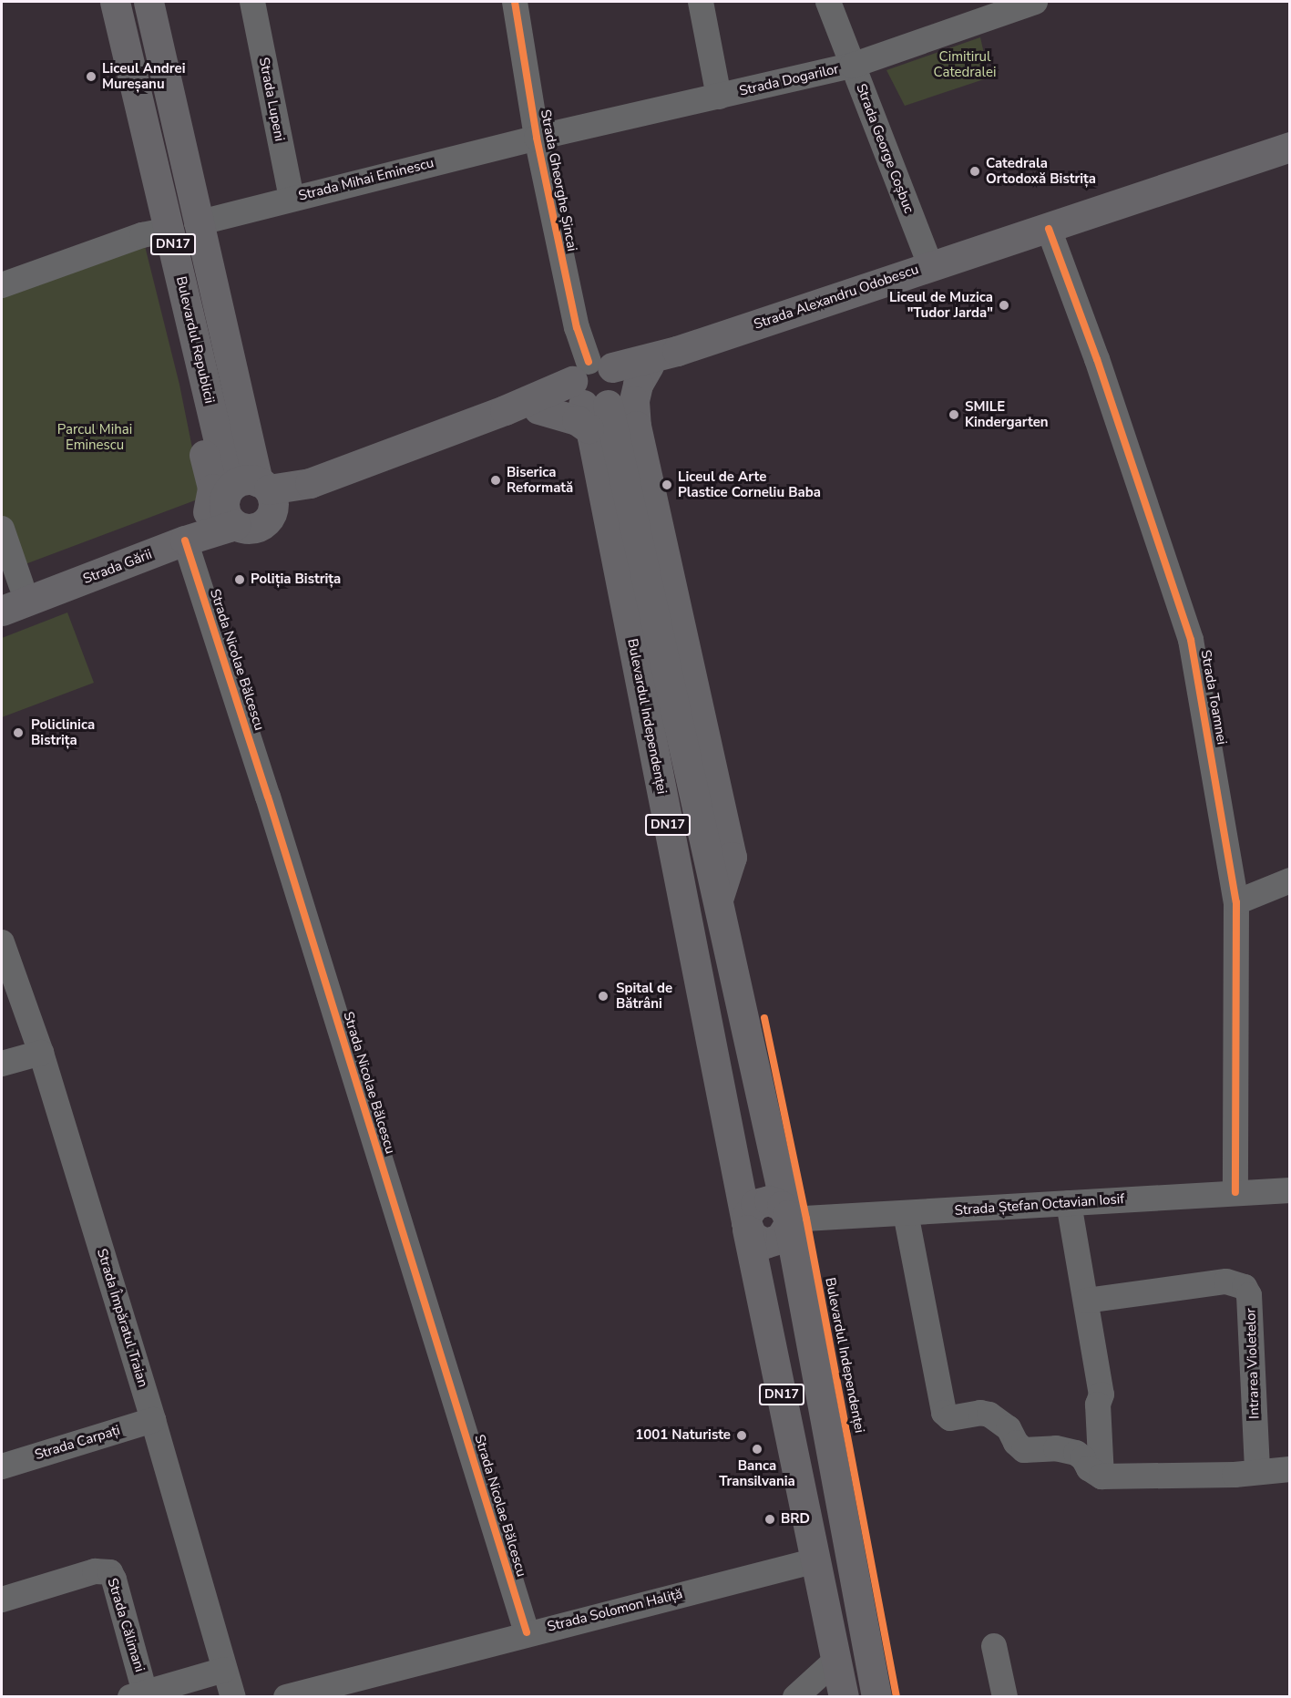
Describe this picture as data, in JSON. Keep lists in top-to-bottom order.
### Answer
{
  "streets": {
    "main road": [
      "DN17",
      "Strada Alexandru Odobescu",
      "Bulevardul Republicii",
      "Strada Gării",
      "Bulevardul Independenței"
    ],
    "street": [
      "Strada Dogarilor",
      "Strada Lupeni",
      "Strada George Coșbuc",
      "Strada Mihai Eminescu",
      "Strada Gheorghe Șincai",
      "Strada Nicolae Bălcescu",
      "Strada Toamnei",
      "Strada Ștefan Octavian Iosif",
      "Strada Împăratul Traian",
      "Intrarea Violetelor",
      "Strada Carpați",
      "Strada Solomon Haliță",
      "Strada Călimani"
    ]
  },
  "crossings": [
    ["Strada Dogarilor", "Strada George Coșbuc"],
    ["Strada Dogarilor", "Strada Mihai Eminescu"],
    ["Strada Dogarilor", "Strada Gheorghe Șincai"],
    ["Strada Lupeni", "Strada Mihai Eminescu"],
    ["Strada George Coșbuc", "Strada Alexandru Odobescu"],
    ["Strada Mihai Eminescu", "Strada Gheorghe Șincai"],
    ["Strada Mihai Eminescu", "Bulevardul Republicii"],
    ["Strada Gheorghe Șincai", "Strada Alexandru Odobescu"],
    ["Strada Gheorghe Șincai", "Strada Gării"],
    ["Strada Gheorghe Șincai", "Bulevardul Independenței"],
    ["Strada Alexandru Odobescu", "Strada Gării"],
    ["Strada Alexandru Odobescu", "Strada Toamnei"],
    ["Strada Alexandru Odobescu", "Bulevardul Independenței"],
    ["Bulevardul Republicii", "Strada Gării"],
    ["Strada Gării", "Strada Nicolae Bălcescu"],
    ["Strada Gării", "Bulevardul Independenței"],
    ["Strada Nicolae Bălcescu", "Strada Solomon Haliță"],
    ["Strada Toamnei", "Strada Ștefan Octavian Iosif"],
    ["Bulevardul Independenței", "Strada Ștefan Octavian Iosif"],
    ["Bulevardul Independenței", "Strada Solomon Haliță"],
    ["Strada Împăratul Traian", "Strada Carpați"],
    ["Strada Împăratul Traian", "Strada Călimani"]
  ],
  "parks": ["Cimitirul Catedralei", "Parcul Mihai Eminescu"],
  "places": [
    "Liceul Andrei Mureșanu",
    "Catedrala Ortodoxă Bistrița",
    "Liceul de Muzica \"Tudor Jarda\"",
    "SMILE Kindergarten",
    "Biserica Reformată",
    "Liceul de Arte Plastice Corneliu Baba",
    "Poliția Bistrița",
    "Policlinica Bistrița",
    "Spital de Bătrâni",
    "1001 Naturiste",
    "Banca Transilvania",
    "BRD"
  ]
}
